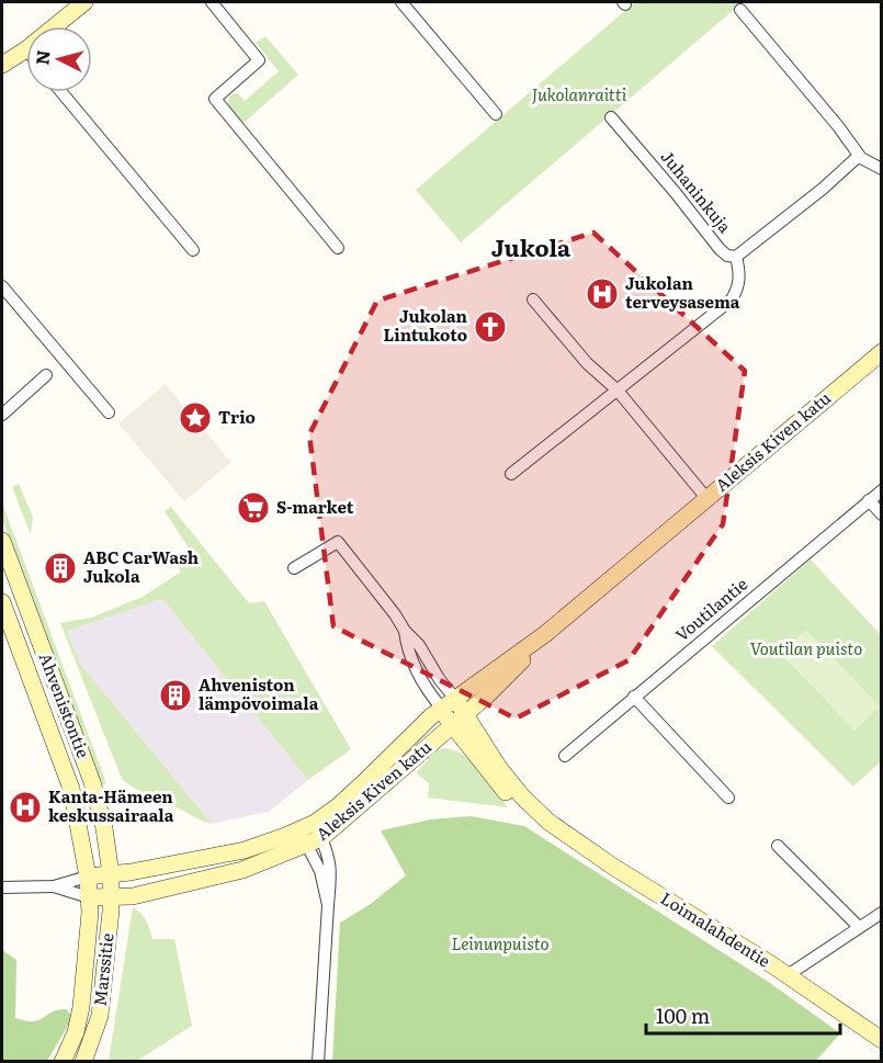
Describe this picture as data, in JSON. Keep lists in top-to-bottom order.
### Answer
{
  "streets": {
    "main road": [
      "Aleksis Kiven katu",
      "Ahvenistontie",
      "Loimalahdentie",
      "Marssitie"
    ],
    "street": ["Juhaninkuja", "Voutilantie"]
  },
  "crossings": [
    ["Aleksis Kiven katu", "Ahvenistontie"],
    ["Aleksis Kiven katu", "Loimalahdentie"],
    ["Aleksis Kiven katu", "Marssitie"],
    ["Ahvenistontie", "Marssitie"]
  ],
  "districts": ["Jukola"],
  "parks": ["Jukolanraitti", "Voutilan puisto", "Leinunpuisto"],
  "places": {
    "hospital": ["Jukolan terveysasema", "Kanta-Hämeen keskussairaala"],
    "church": ["Jukolan Lintukoto"],
    "place": ["Trio"],
    "supermarket": ["S-market"],
    "building": ["ABC CarWash Jukola", "Ahveniston lämpövoimala"]
  },
  "scale_bar": "100 m",
  "north": "left"
}
